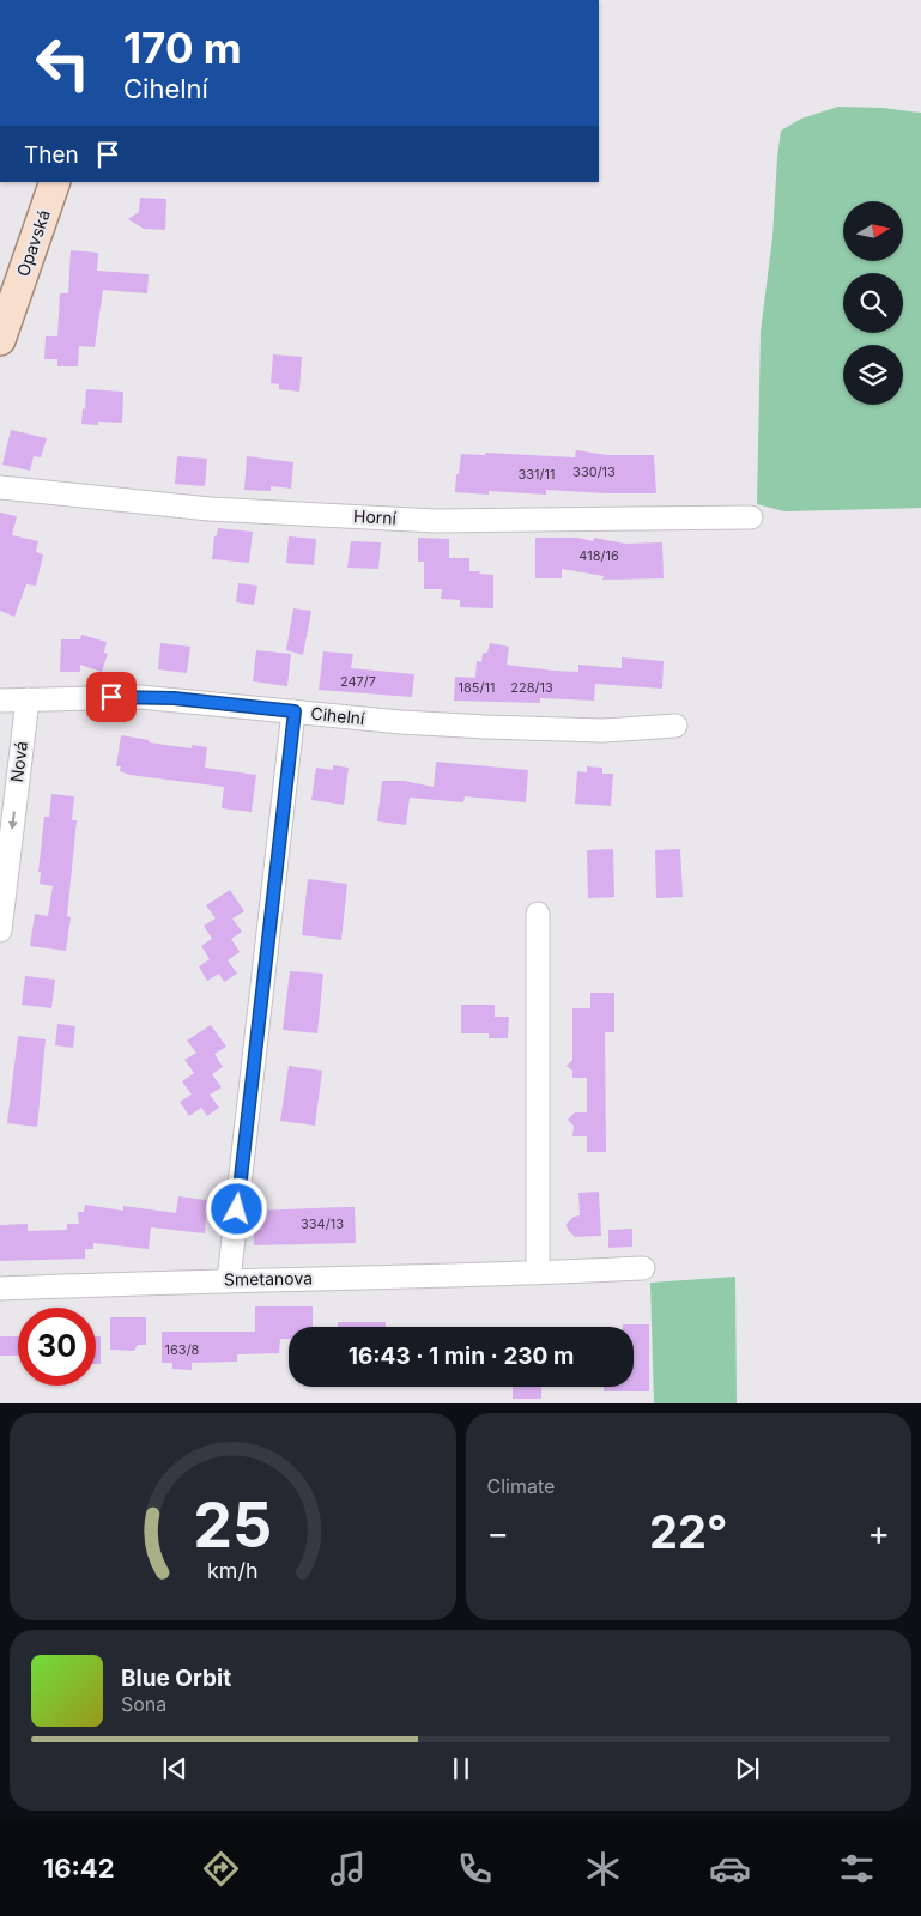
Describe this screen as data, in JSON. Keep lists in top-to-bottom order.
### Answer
{
  "streets": {
    "main road": ["Opavská"],
    "street": [
      "Horní",
      "Cihelní",
      "Nová",
      "Smetanova"
    ]
  },
  "crossings": [
    ["Cihelní", "Nová"]
  ],
  "one_way": ["Nová"],
  "house_numbers": [
    "330/13",
    "331/11",
    "418/16",
    "247/7",
    "185/11",
    "228/13",
    "334/13",
    "163/8"
  ],
  "north": "right",
  "page": {
    "turn": ["170 m", "Cihelní"],
    "then": "Then",
    "limit": "30",
    "trip": "16:43 · 1 min · 230 m",
    "tile": "Climate",
    "heat": ["−", "22°", "+"],
    "song": ["Blue Orbit", "Sona"],
    "tabs": "16:42",
    "gauge": ["25", "km/h"]
  }
}
